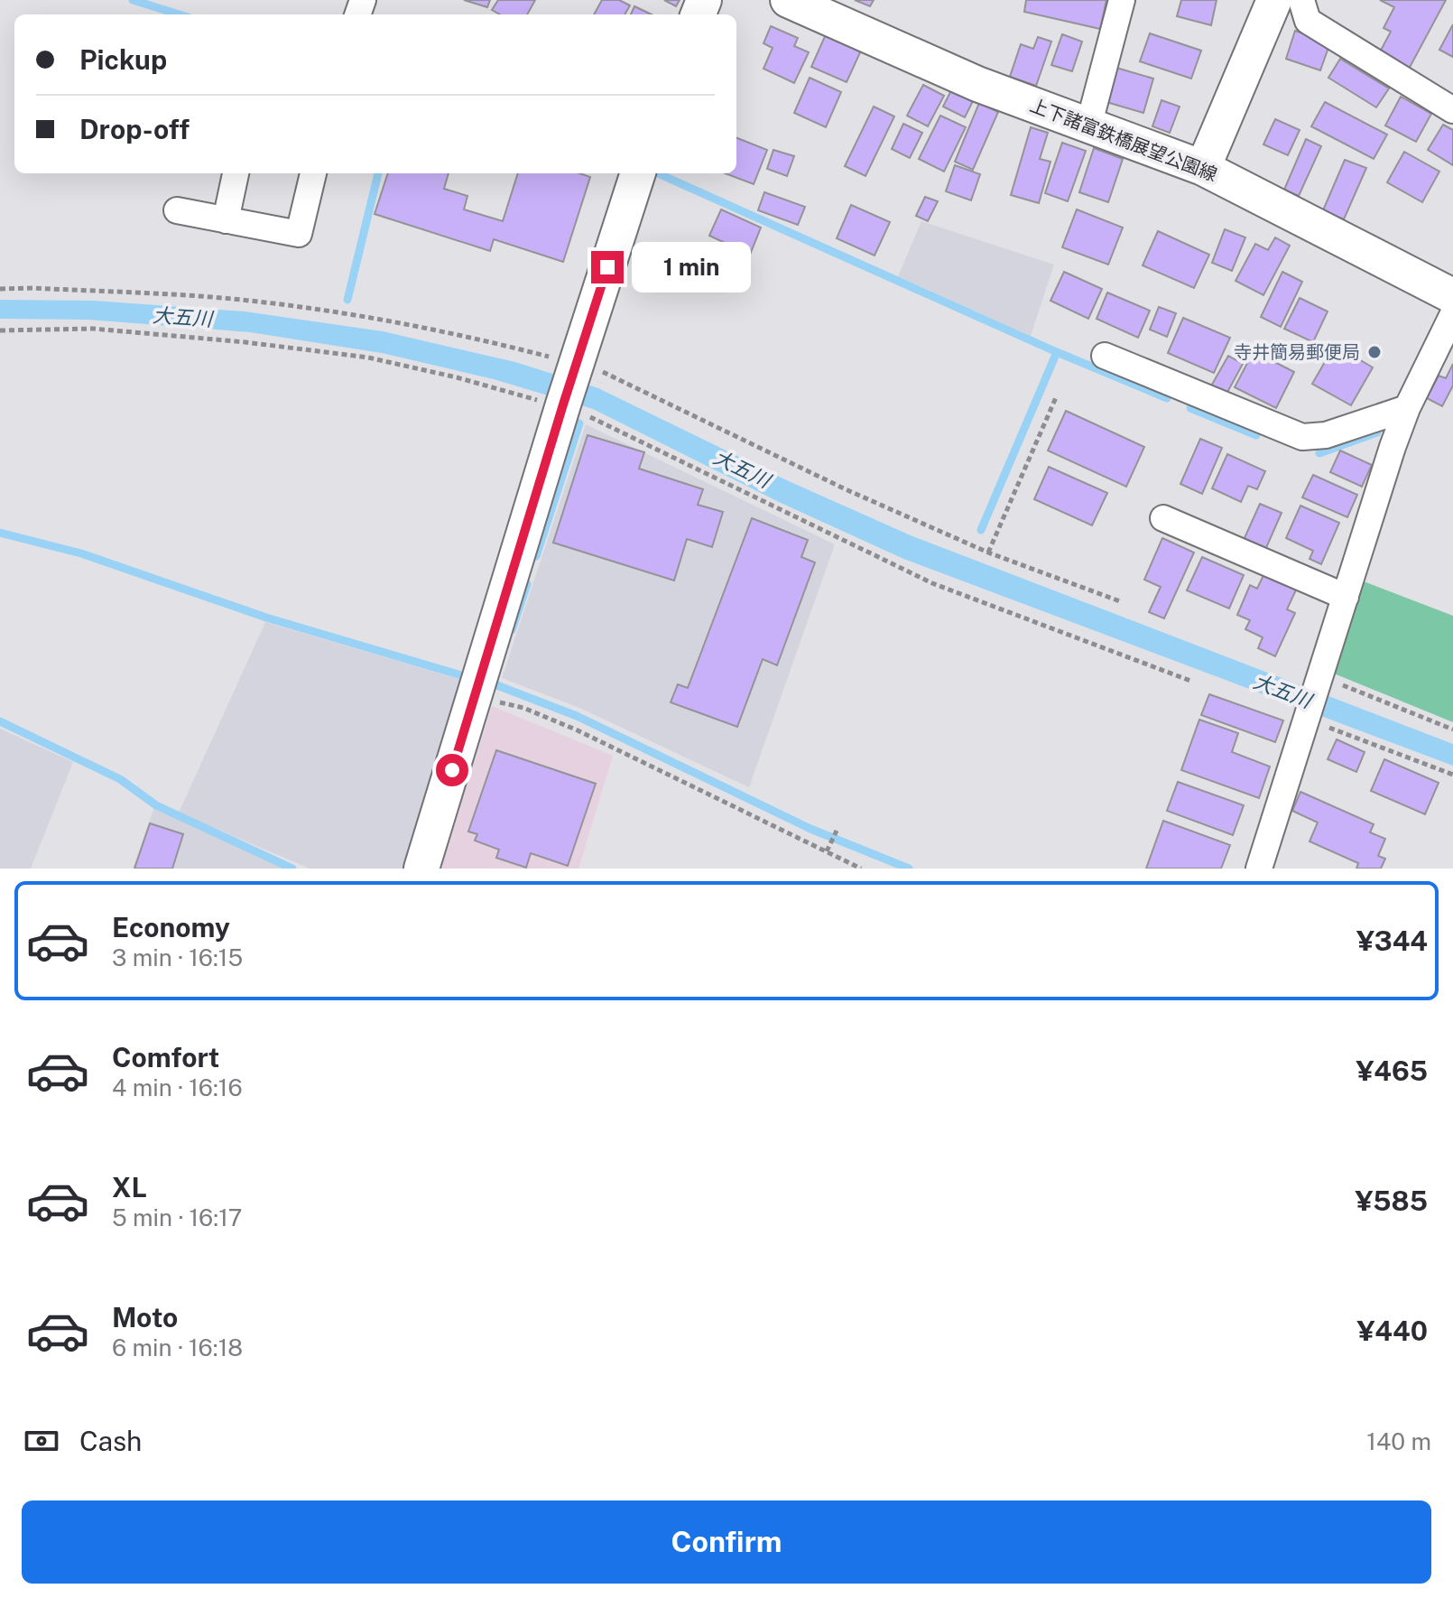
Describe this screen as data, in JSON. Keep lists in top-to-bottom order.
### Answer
{
  "streets": {
    "street": ["上下諸富鉄橋展望公園線"]
  },
  "water": ["大五川"],
  "places": ["寺井簡易郵便局"],
  "page": {
    "banner": ["Pickup", "Drop-off"],
    "bubble": "1 min",
    "list": [
      {
        "name": "Economy",
        "note": "3 min · 16:15",
        "value": "¥344"
      },
      {
        "name": "Comfort",
        "note": "4 min · 16:16",
        "value": "¥465"
      },
      {
        "name": "XL",
        "note": "5 min · 16:17",
        "value": "¥585"
      },
      {
        "name": "Moto",
        "note": "6 min · 16:18",
        "value": "¥440"
      }
    ],
    "pay": ["Cash", "140 m"],
    "buttons": "Confirm"
  }
}
